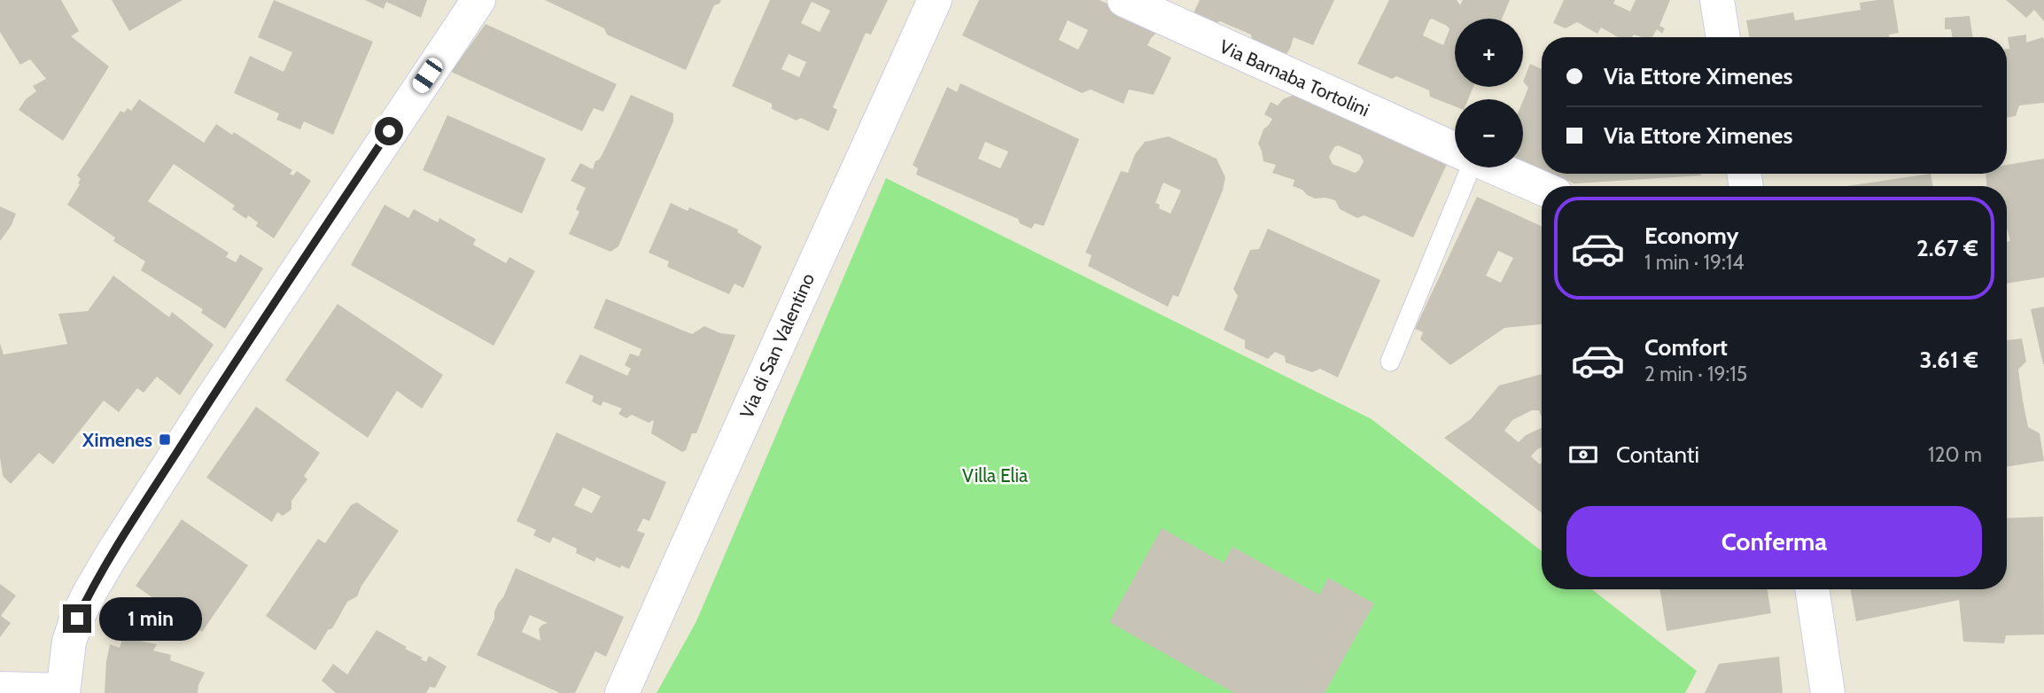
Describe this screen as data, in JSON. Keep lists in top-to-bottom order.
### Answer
{
  "streets": {
    "street": ["Via Barnaba Tortolini", "Via di San Valentino"]
  },
  "parks": ["Villa Elia"],
  "places": {
    "transit": ["Ximenes"]
  },
  "page": {
    "map_buttons": ["+", "−"],
    "banner": ["Via Ettore Ximenes", "Via Ettore Ximenes"],
    "list": [
      {
        "name": "Economy",
        "note": "1 min · 19:14",
        "value": "2.67 €"
      },
      {
        "name": "Comfort",
        "note": "2 min · 19:15",
        "value": "3.61 €"
      }
    ],
    "pay": ["Contanti", "120 m"],
    "buttons": "Conferma",
    "bubble": "1 min"
  }
}
